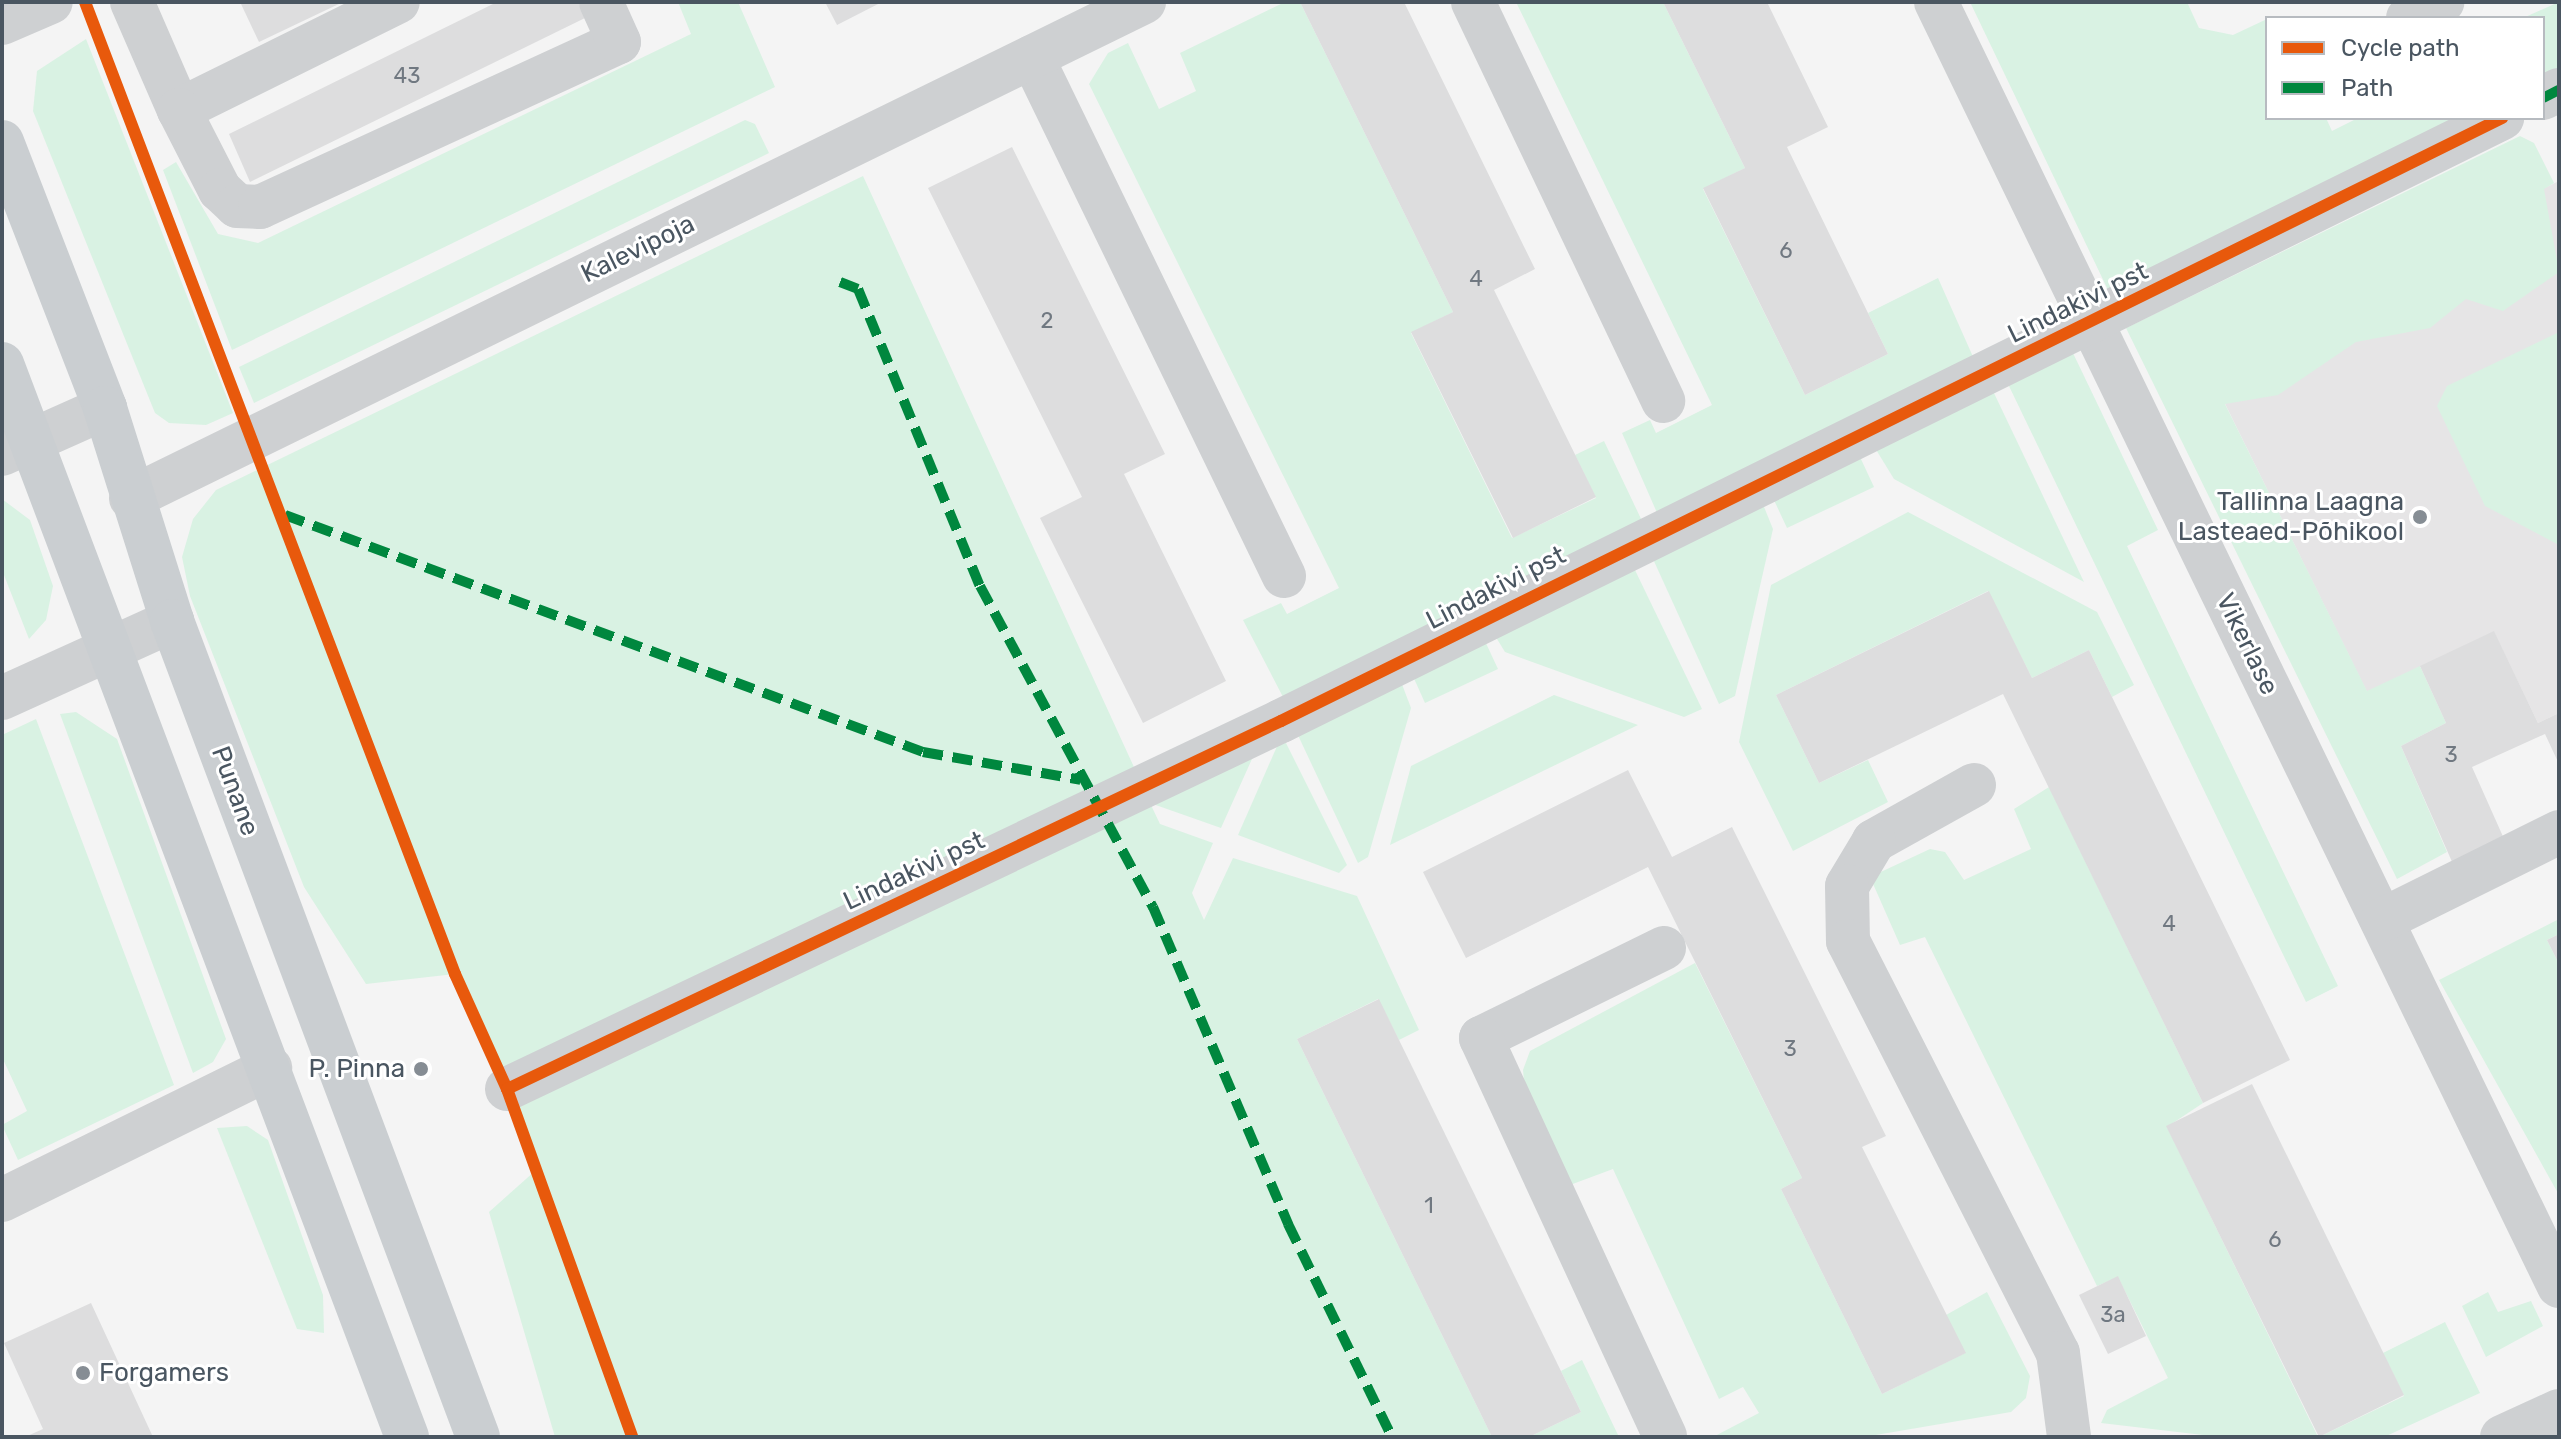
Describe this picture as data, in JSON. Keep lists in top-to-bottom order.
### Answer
{
  "streets": {
    "main road": ["Punane"],
    "street": ["Kalevipoja", "Lindakivi pst", "Vikerlase"]
  },
  "crossings": [
    ["Kalevipoja", "Punane"],
    ["Lindakivi pst", "Vikerlase"]
  ],
  "places": ["Tallinna Laagna Lasteaed-Põhikool", "P. Pinna", "Forgamers"],
  "house_numbers": [
    "43",
    "6",
    "4",
    "2",
    "3",
    "4",
    "3",
    "1",
    "6",
    "3a"
  ],
  "legend": ["Cycle path", "Path"]
}
